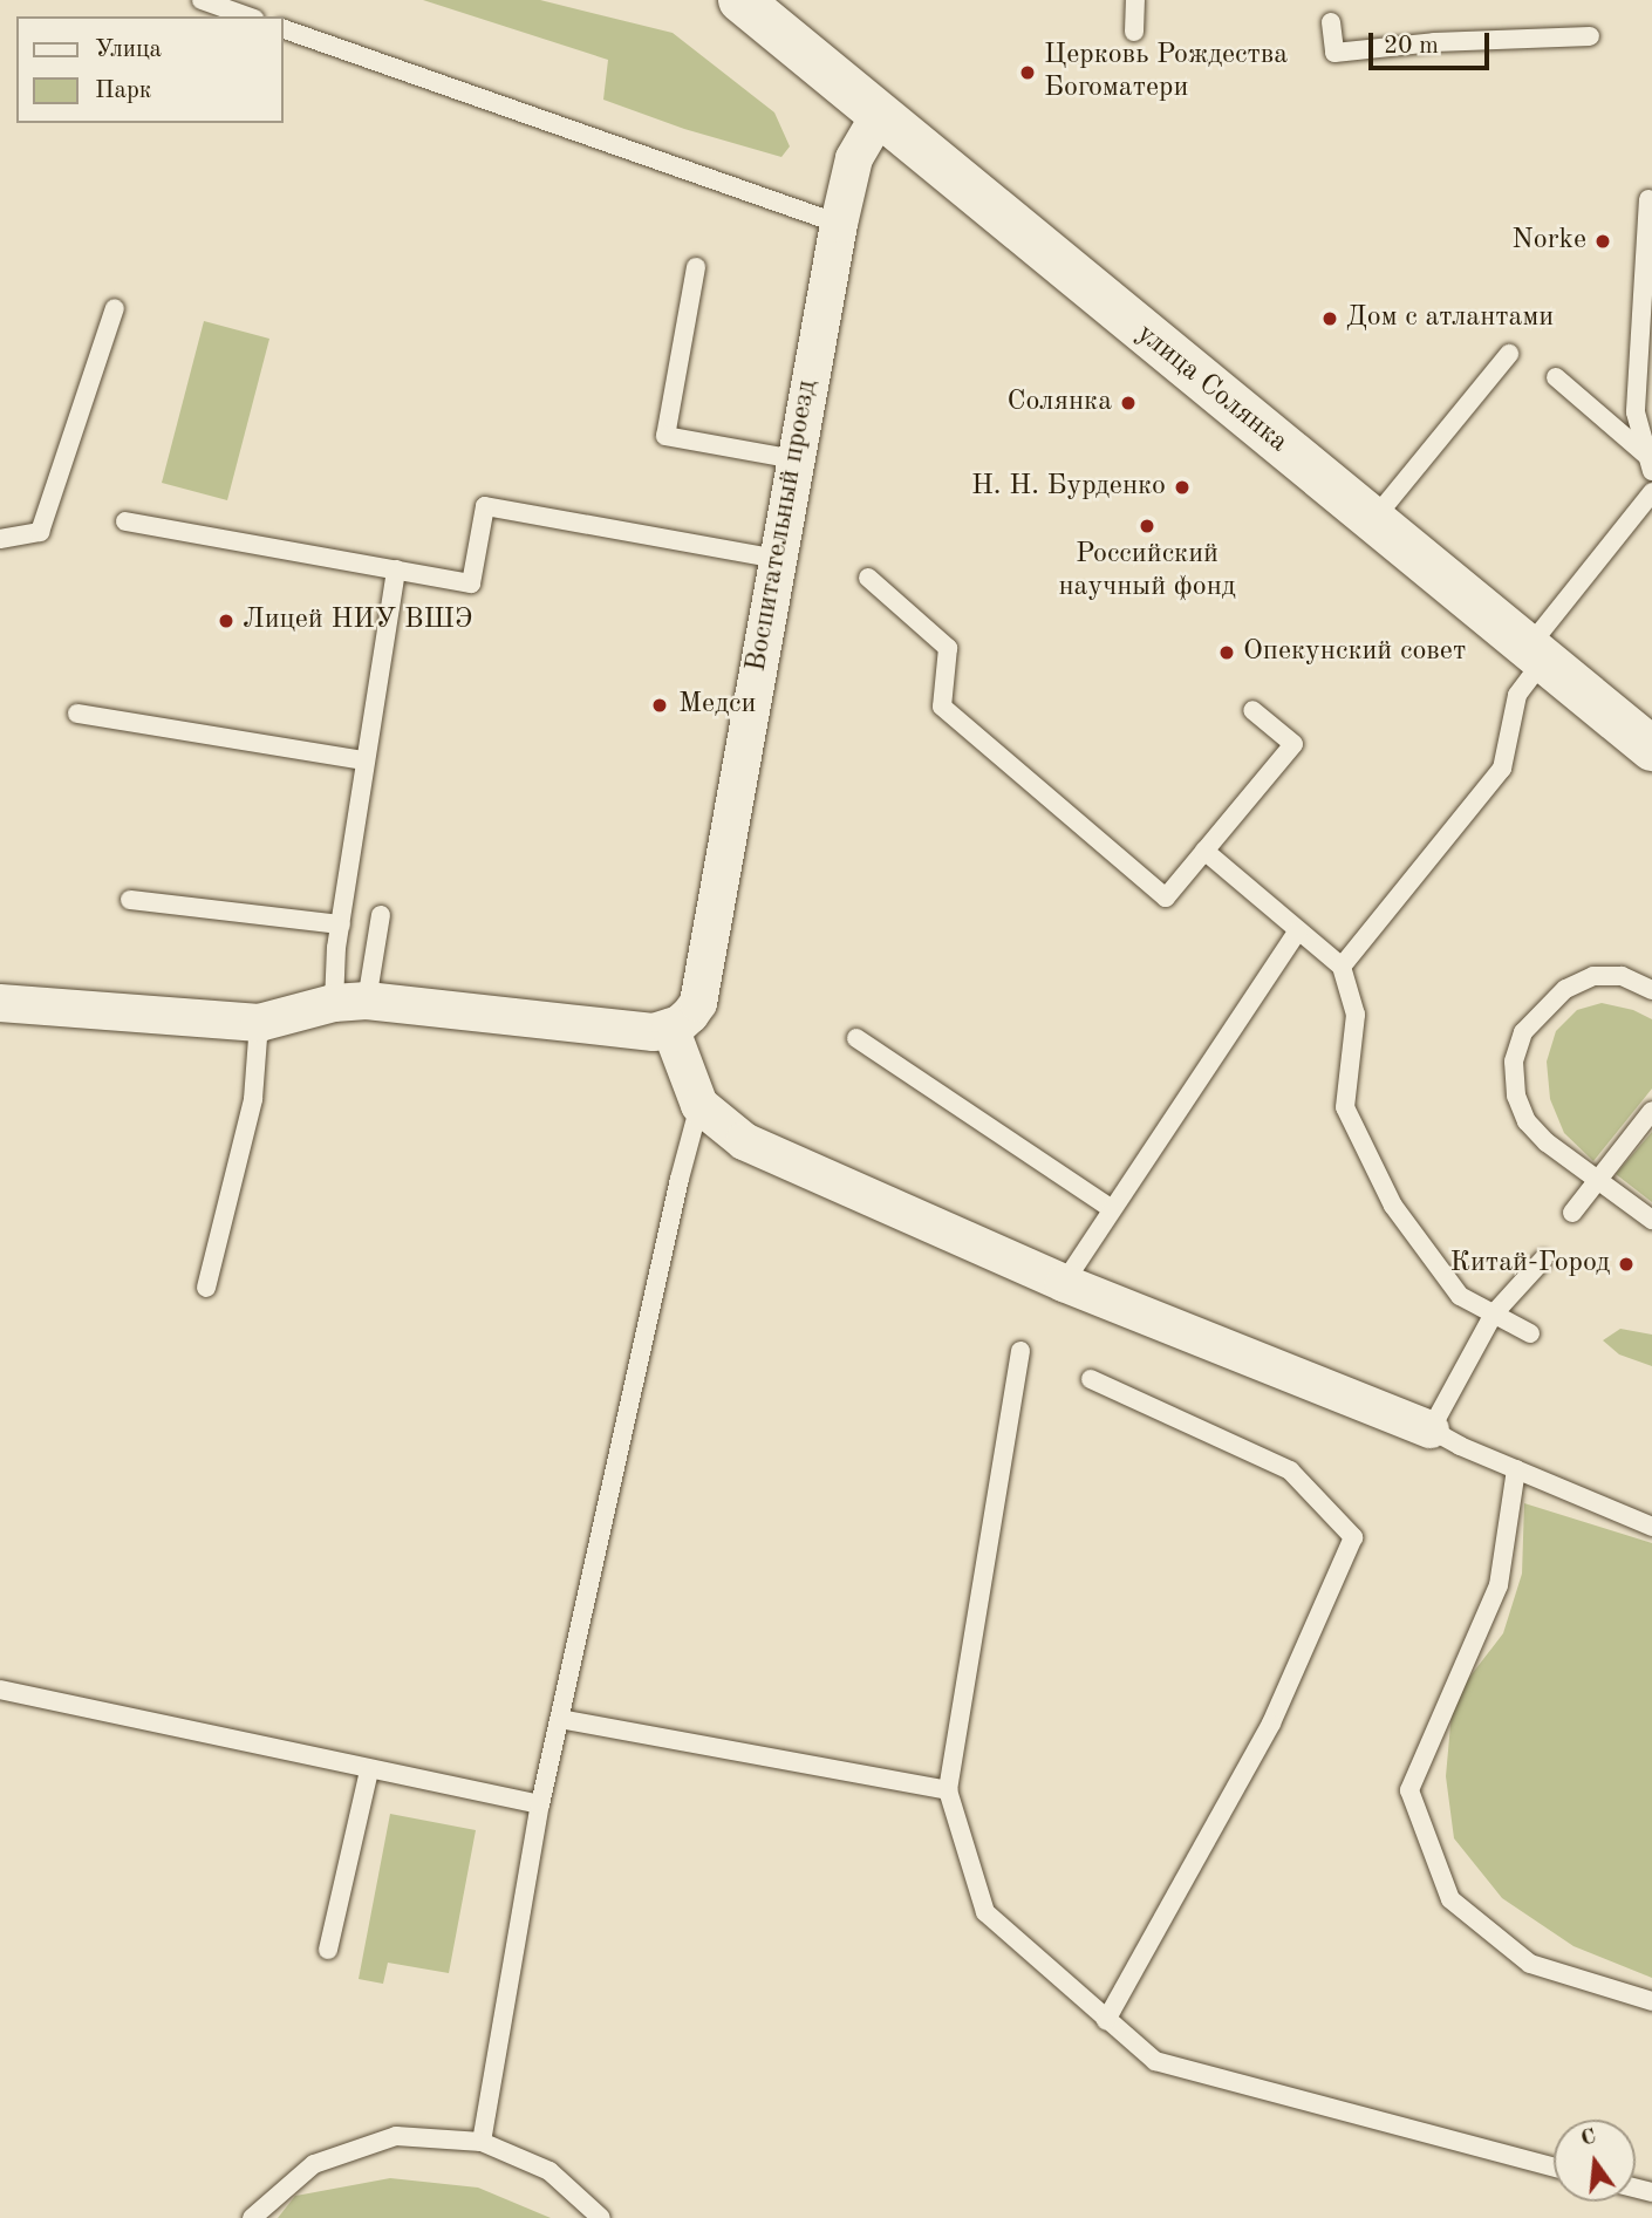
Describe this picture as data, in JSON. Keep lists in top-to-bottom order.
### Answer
{
  "streets": {
    "main road": ["улица Солянка"],
    "street": ["Воспитательный проезд"]
  },
  "crossings": [
    ["улица Солянка", "Воспитательный проезд"]
  ],
  "places": [
    "Церковь Рождества Богоматери",
    "Norke",
    "Дом с атлантами",
    "Солянка",
    "Н. Н. Бурденко",
    "Российский научный фонд",
    "Лицей НИУ ВШЭ",
    "Опекунский совет",
    "Медси",
    "Китай-Город"
  ],
  "legend": ["Улица", "Парк"],
  "scale_bar": "20 m",
  "north": "top"
}
